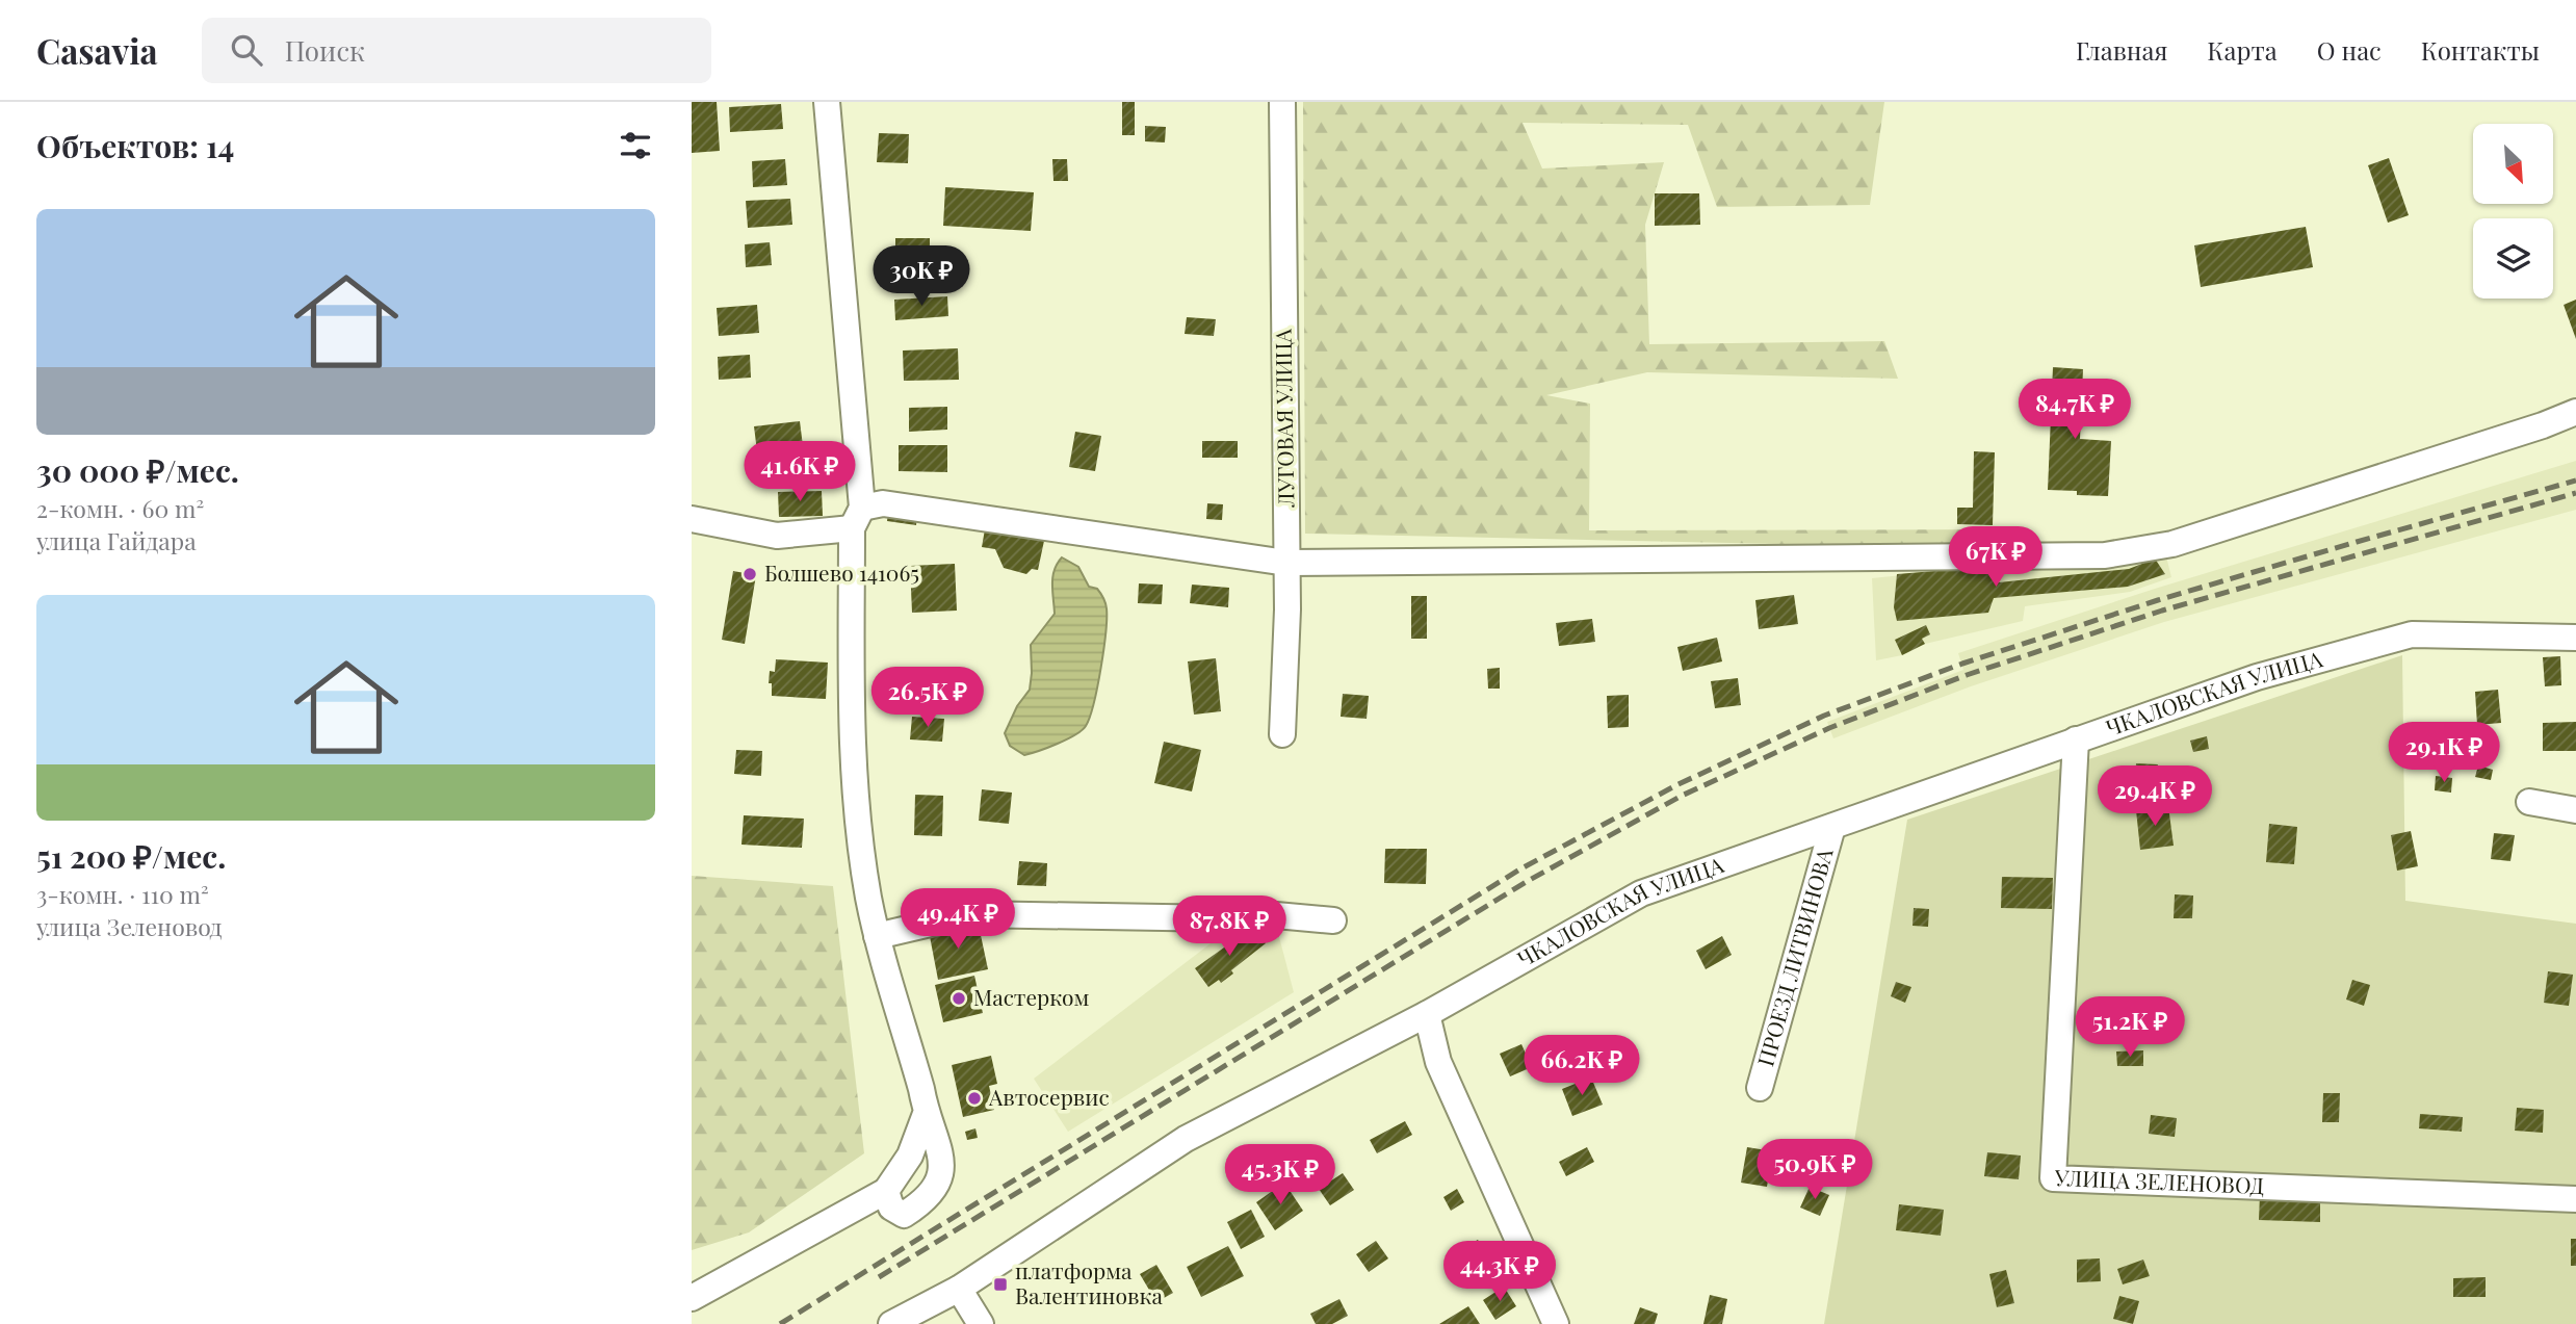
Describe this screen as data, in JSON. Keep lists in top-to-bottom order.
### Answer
{
  "streets": {
    "street": [
      "ЛУГОВАЯ УЛИЦА",
      "ЧКАЛОВСКАЯ УЛИЦА",
      "ПРОЕЗД ЛИТВИНОВА",
      "УЛИЦА ЗЕЛЕНОВОД"
    ]
  },
  "crossings": [
    ["ЧКАЛОВСКАЯ УЛИЦА", "ПРОЕЗД ЛИТВИНОВА"],
    ["ЧКАЛОВСКАЯ УЛИЦА", "УЛИЦА ЗЕЛЕНОВОД"]
  ],
  "places": {
    "other": ["Болшево 141065", "Мастерком", "Автосервис"],
    "transit": ["платформа Валентиновка"]
  },
  "north": "bottom right",
  "page": {
    "header": "Casavia",
    "search": "Поиск",
    "nav": [
      "Главная",
      "Карта",
      "О нас",
      "Контакты"
    ],
    "heading": "Объектов: 14",
    "list": [
      {
        "name": "30 000 ₽/мес.",
        "note": "2-комн. · 60 m² · улица Гайдара"
      },
      {
        "name": "51 200 ₽/мес.",
        "note": "3-комн. · 110 m² · улица Зеленовод"
      }
    ],
    "price": [
      "30K ₽",
      "84.7K ₽",
      "41.6K ₽",
      "67K ₽",
      "26.5K ₽",
      "29.1K ₽",
      "29.4K ₽",
      "49.4K ₽",
      "87.8K ₽",
      "51.2K ₽",
      "66.2K ₽",
      "50.9K ₽",
      "45.3K ₽",
      "44.3K ₽"
    ]
  }
}
